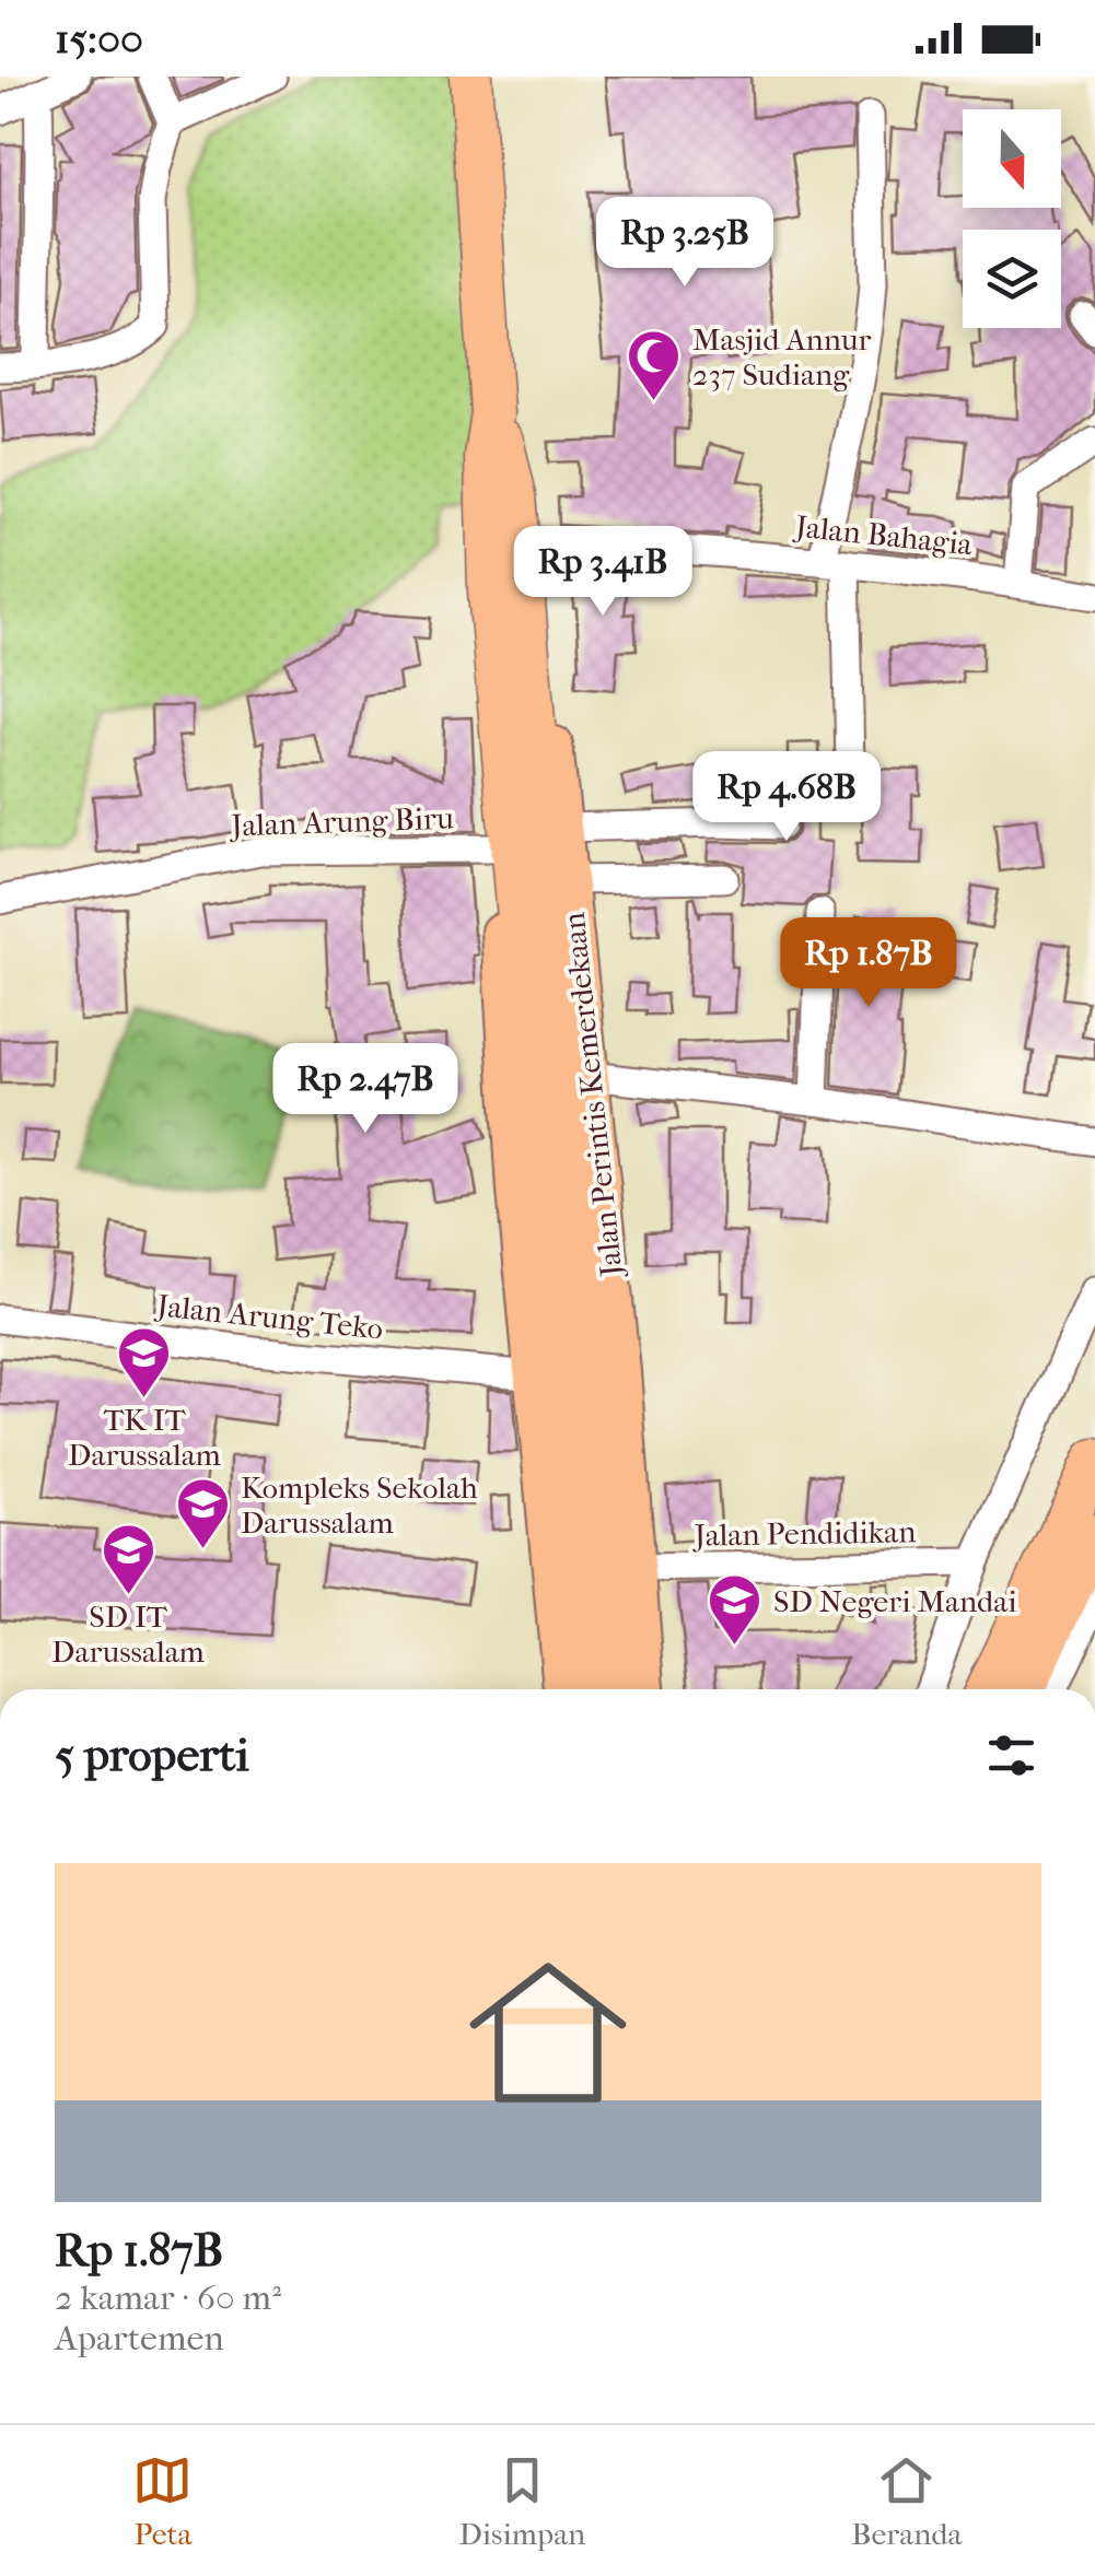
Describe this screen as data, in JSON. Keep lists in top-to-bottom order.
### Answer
{
  "streets": {
    "highway": ["Jalan Perintis Kemerdekaan"],
    "street": [
      "Jalan Bahagia",
      "Jalan Arung Biru",
      "Jalan Arung Teko",
      "Jalan Pendidikan"
    ]
  },
  "crossings": [
    ["Jalan Bahagia", "Jalan Perintis Kemerdekaan"],
    ["Jalan Arung Biru", "Jalan Perintis Kemerdekaan"],
    ["Jalan Perintis Kemerdekaan", "Jalan Arung Teko"],
    ["Jalan Perintis Kemerdekaan", "Jalan Pendidikan"]
  ],
  "places": {
    "mosque": ["Masjid Annur 237 Sudiang"],
    "school or university": [
      "TK IT Darussalam",
      "Kompleks Sekolah Darussalam",
      "SD IT Darussalam",
      "SD Negeri Mandai"
    ]
  },
  "north": "bottom",
  "page": {
    "status": "15:00",
    "price": [
      "Rp 3.25B",
      "Rp 3.41B",
      "Rp 4.68B",
      "Rp 1.87B",
      "Rp 2.47B"
    ],
    "heading": "5 properti",
    "list": [
      {
        "name": "Rp 1.87B",
        "note": "2 kamar · 60 m² · Apartemen"
      }
    ],
    "tabs": ["Peta", "Disimpan", "Beranda"]
  }
}
